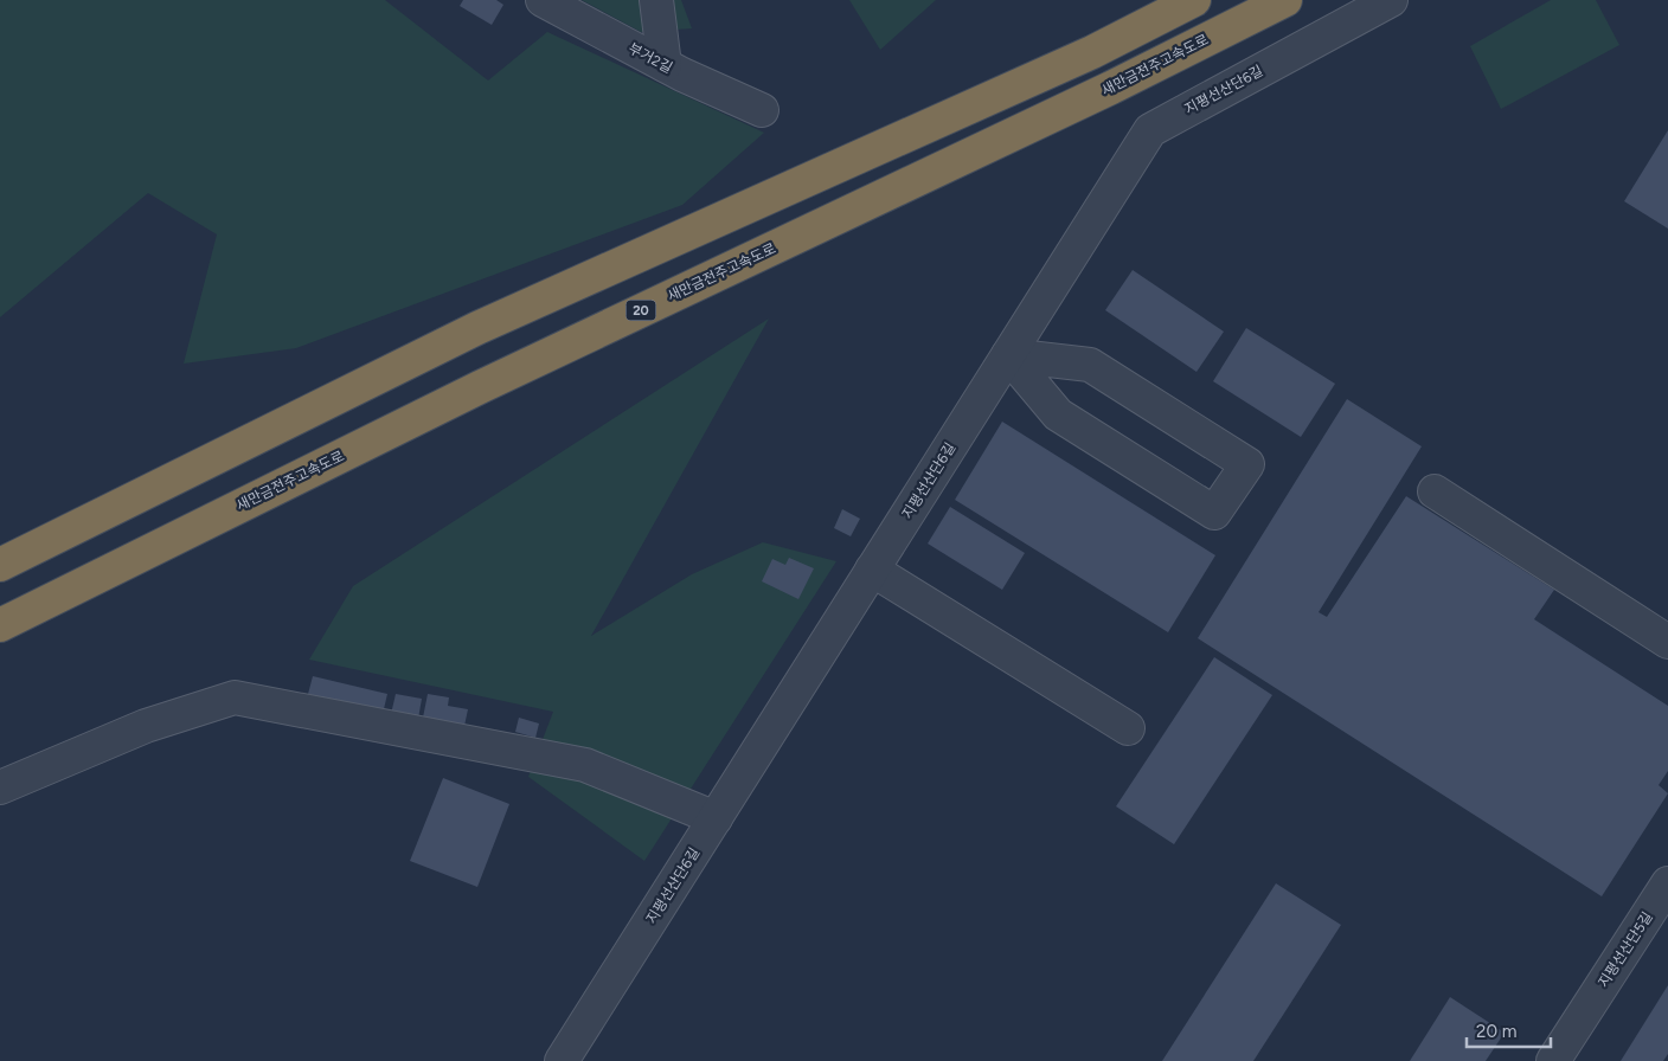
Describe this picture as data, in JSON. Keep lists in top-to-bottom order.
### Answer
{
  "streets": {
    "highway": ["새만금전주고속도로", "20"],
    "street": ["부거2길", "지평선산단6길", "지평선산단5길"]
  },
  "scale_bar": "20 m"
}
